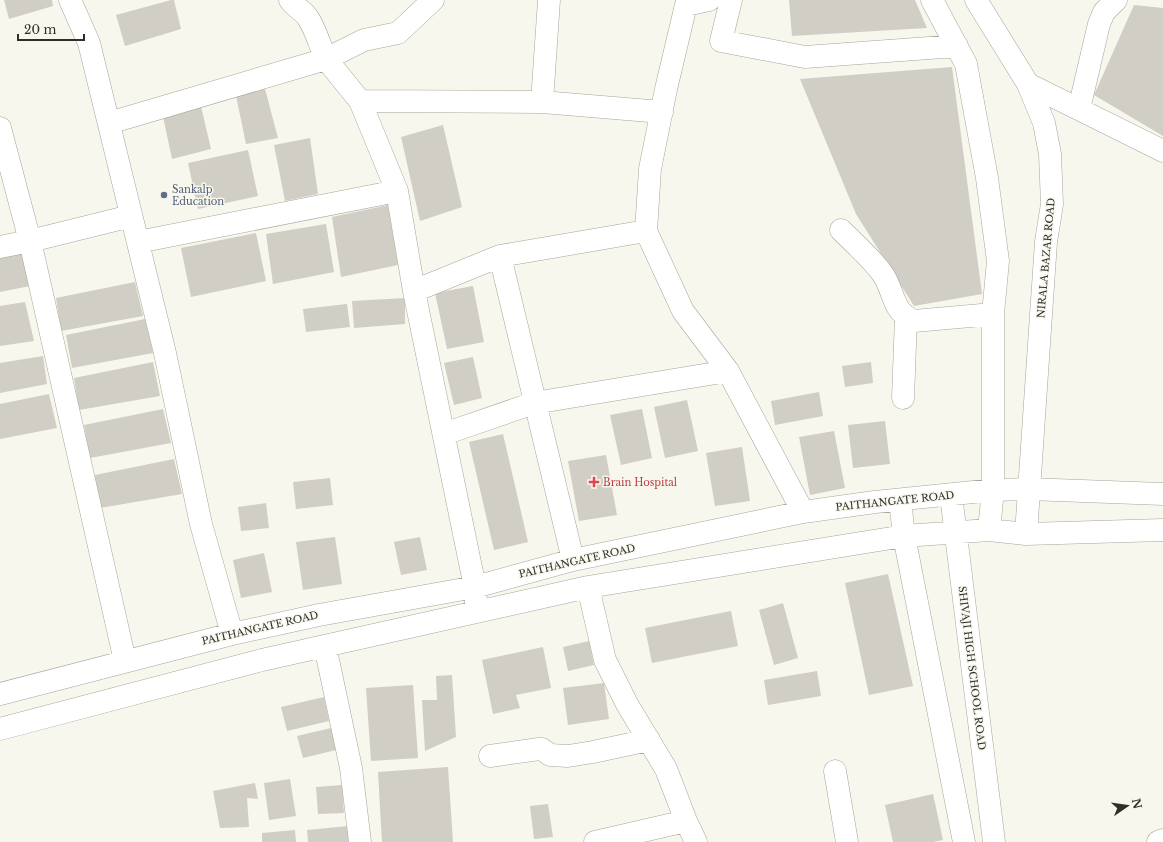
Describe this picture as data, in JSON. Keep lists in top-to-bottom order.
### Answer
{
  "streets": {
    "street": ["NIRALA BAZAR ROAD", "PAITHANGATE ROAD", "SHIVAJI HIGH SCHOOL ROAD"]
  },
  "crossings": [
    ["NIRALA BAZAR ROAD", "PAITHANGATE ROAD"],
    ["PAITHANGATE ROAD", "SHIVAJI HIGH SCHOOL ROAD"]
  ],
  "places": {
    "other": ["Sankalp Education"],
    "health": ["Brain Hospital"]
  },
  "scale_bar": "20 m",
  "north": "right"
}
